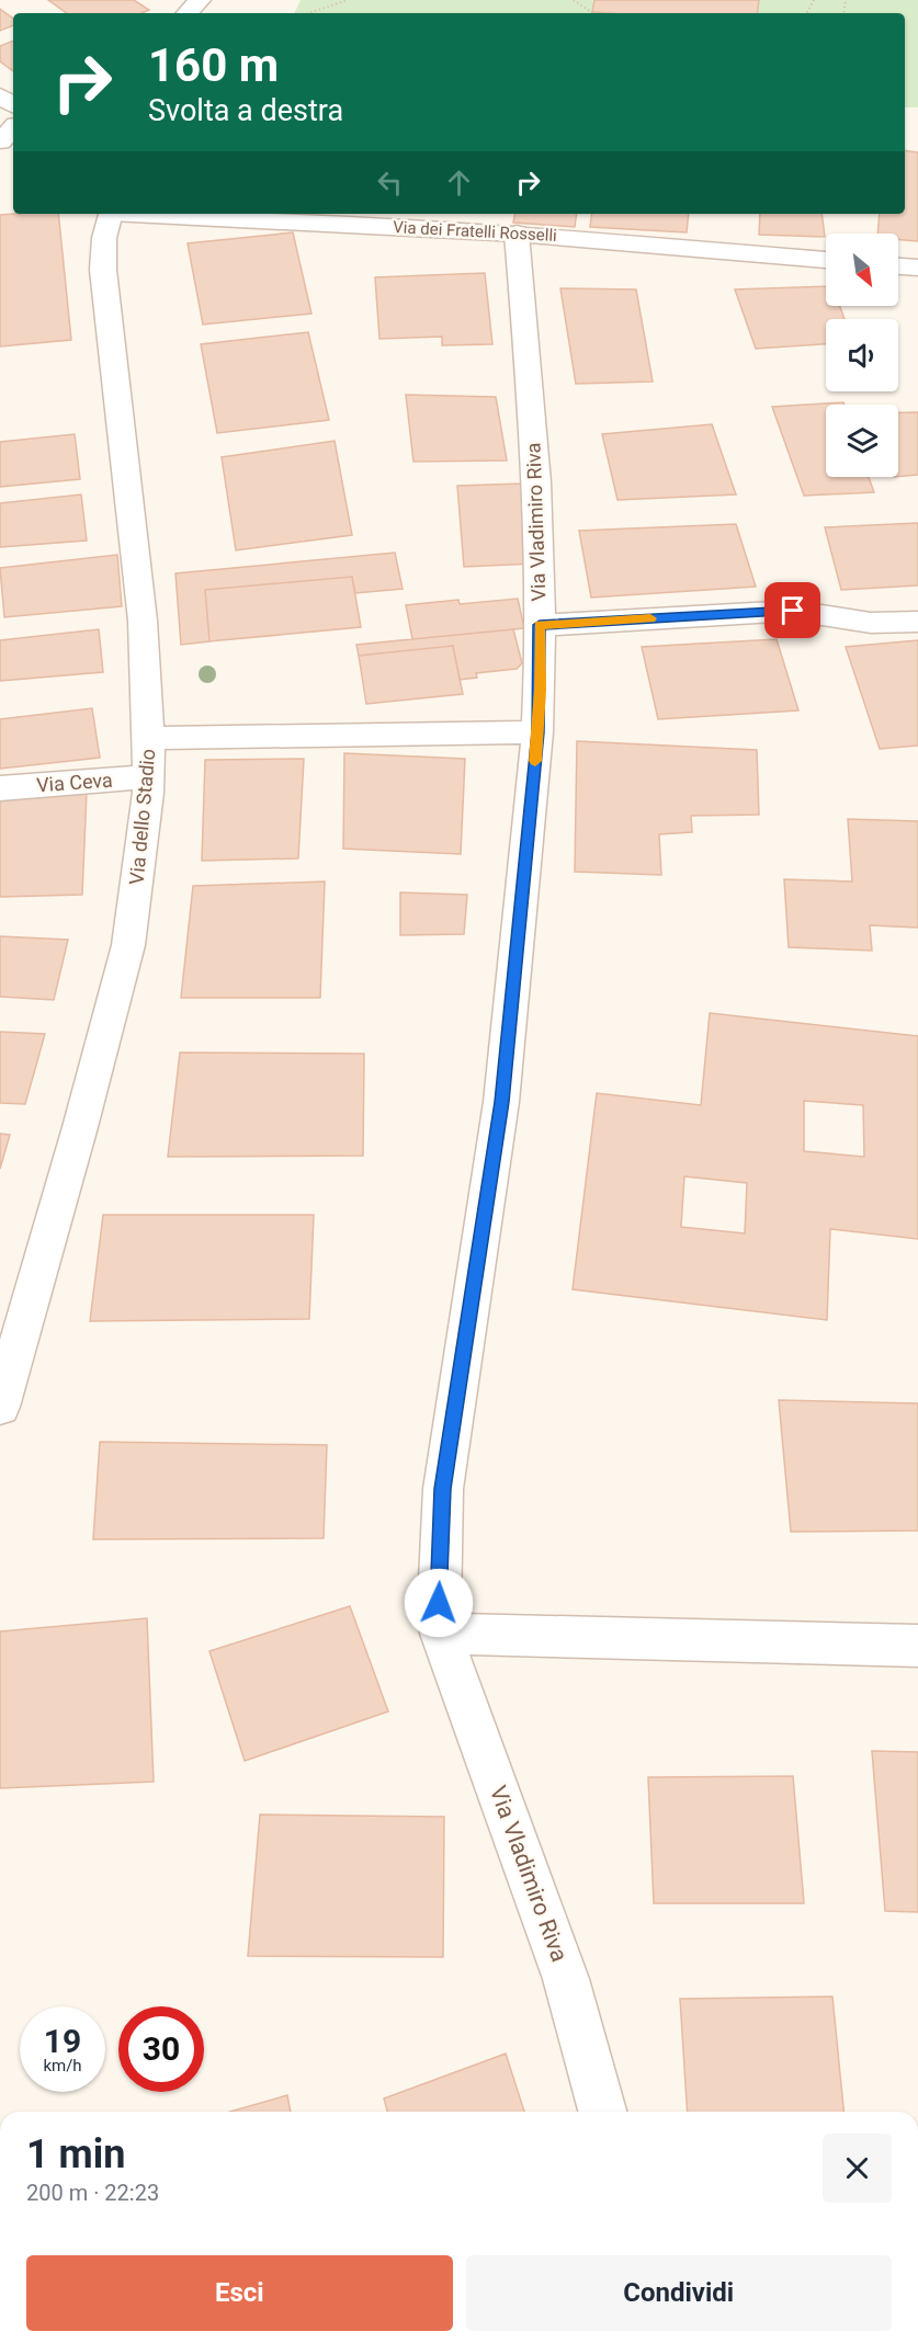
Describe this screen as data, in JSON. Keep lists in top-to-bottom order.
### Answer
{
  "streets": {
    "street": [
      "Via dei Fratelli Rosselli",
      "Via Vladimiro Riva",
      "Via Ceva",
      "Via dello Stadio"
    ]
  },
  "crossings": [
    ["Via dei Fratelli Rosselli", "Via Vladimiro Riva"],
    ["Via Ceva", "Via dello Stadio"]
  ],
  "north": "bottom right",
  "page": {
    "turn": ["160 m", "Svolta a destra"],
    "speed": "19 km/h",
    "limit": "30",
    "heading": ["1 min", "200 m · 22:23"],
    "buttons": ["Esci", "Condividi"]
  }
}
